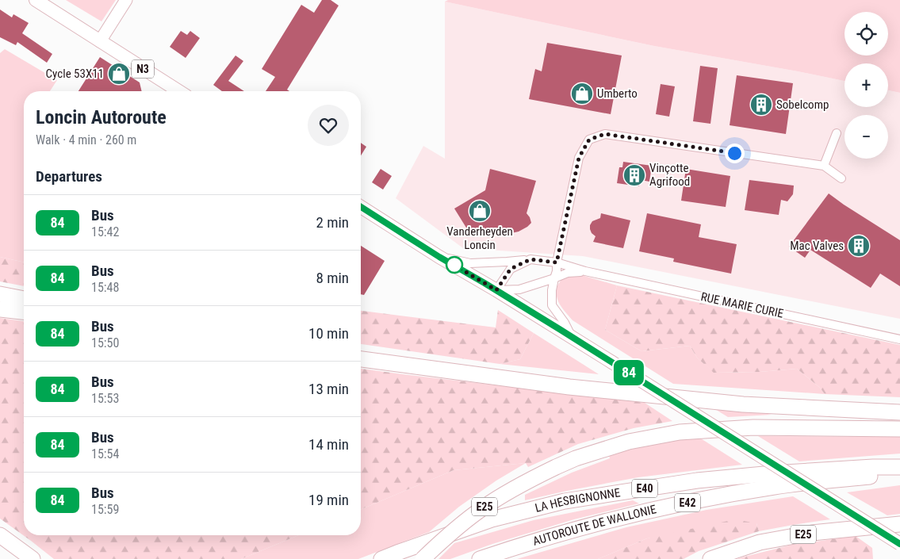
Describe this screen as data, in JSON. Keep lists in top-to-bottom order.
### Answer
{
  "streets": {
    "highway": [
      "E40",
      "LA HESBIGNONNE",
      "E42",
      "E25",
      "AUTOROUTE DE WALLONIE"
    ],
    "main road": ["N3"],
    "street": ["RUE MARIE CURIE"]
  },
  "places": {
    "shop": ["Cycle 53X11", "Umberto", "Vanderheyden Loncin"],
    "building": ["Sobelcomp", "Vinçotte Agrifood", "Mac Valves"]
  },
  "lines": ["bus line 84"],
  "page": {
    "on_map": "84",
    "map_buttons": ["+", "−"],
    "heading": [
      ["Loncin Autoroute", "Walk · 4 min · 260 m"],
      "Departures"
    ],
    "list": [
      {
        "mark": "84",
        "name": "Bus",
        "note": "15:42",
        "value": "2 min"
      },
      {
        "mark": "84",
        "name": "Bus",
        "note": "15:48",
        "value": "8 min"
      },
      {
        "mark": "84",
        "name": "Bus",
        "note": "15:50",
        "value": "10 min"
      },
      {
        "mark": "84",
        "name": "Bus",
        "note": "15:53",
        "value": "13 min"
      },
      {
        "mark": "84",
        "name": "Bus",
        "note": "15:54",
        "value": "14 min"
      },
      {
        "mark": "84",
        "name": "Bus",
        "note": "15:59",
        "value": "19 min"
      }
    ]
  }
}
